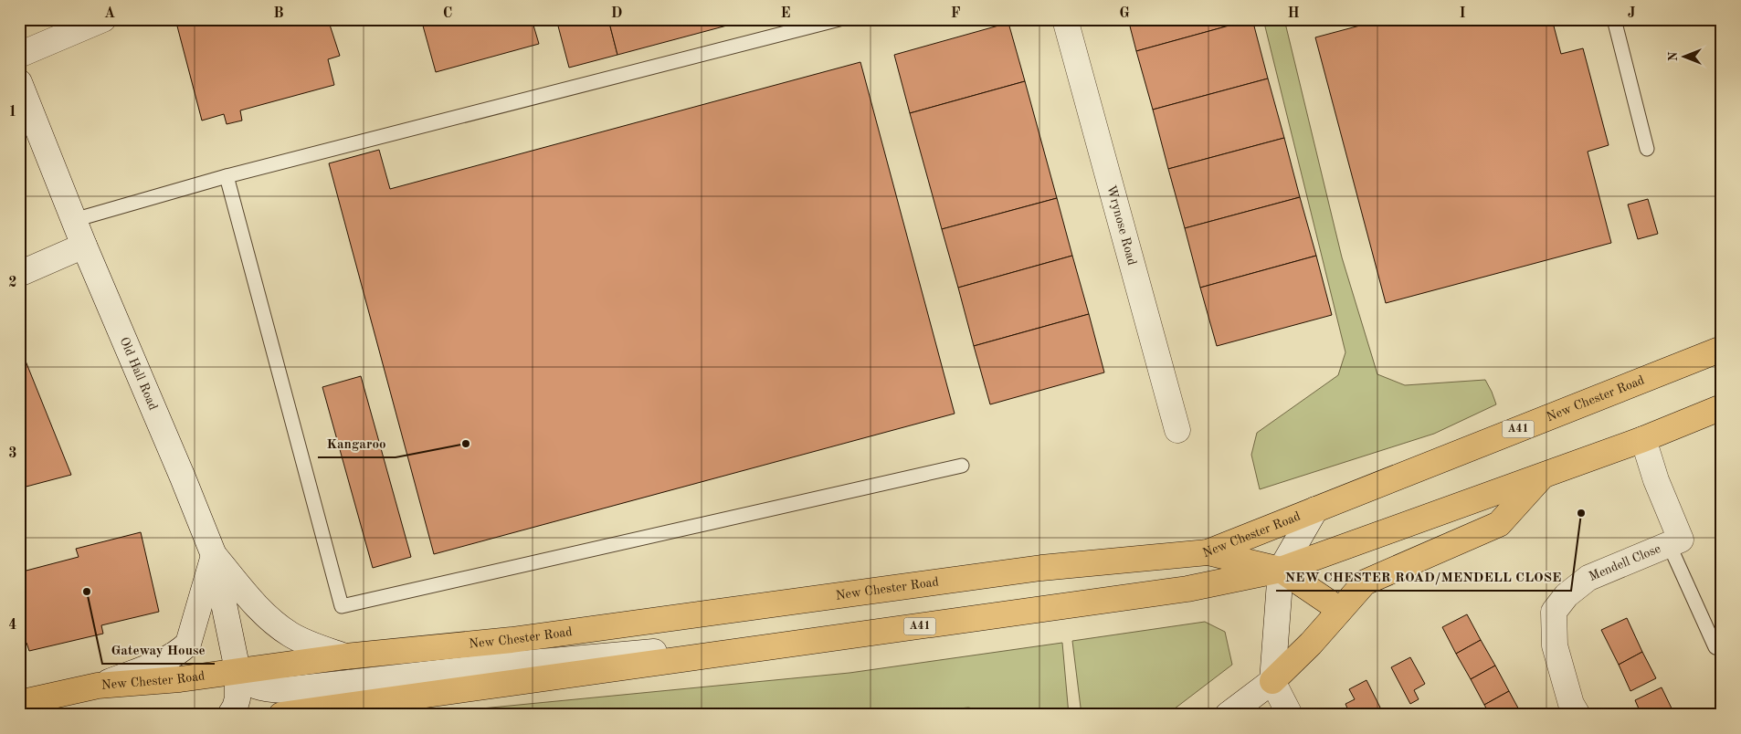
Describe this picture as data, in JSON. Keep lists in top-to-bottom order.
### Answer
{
  "streets": {
    "highway": ["New Chester Road", "A41"],
    "street": ["Wrynose Road", "Old Hall Road", "Mendell Close"]
  },
  "crossings": [
    ["Old Hall Road", "New Chester Road"],
    ["A41", "Mendell Close"]
  ],
  "places": ["Kangaroo", "NEW CHESTER ROAD/MENDELL CLOSE", "Gateway House"],
  "north": "left",
  "grid": {
    "columns": [
      "A",
      "B",
      "C",
      "D",
      "E",
      "F",
      "G",
      "H",
      "I",
      "J"
    ],
    "rows": [
      "1",
      "2",
      "3",
      "4"
    ]
  }
}
